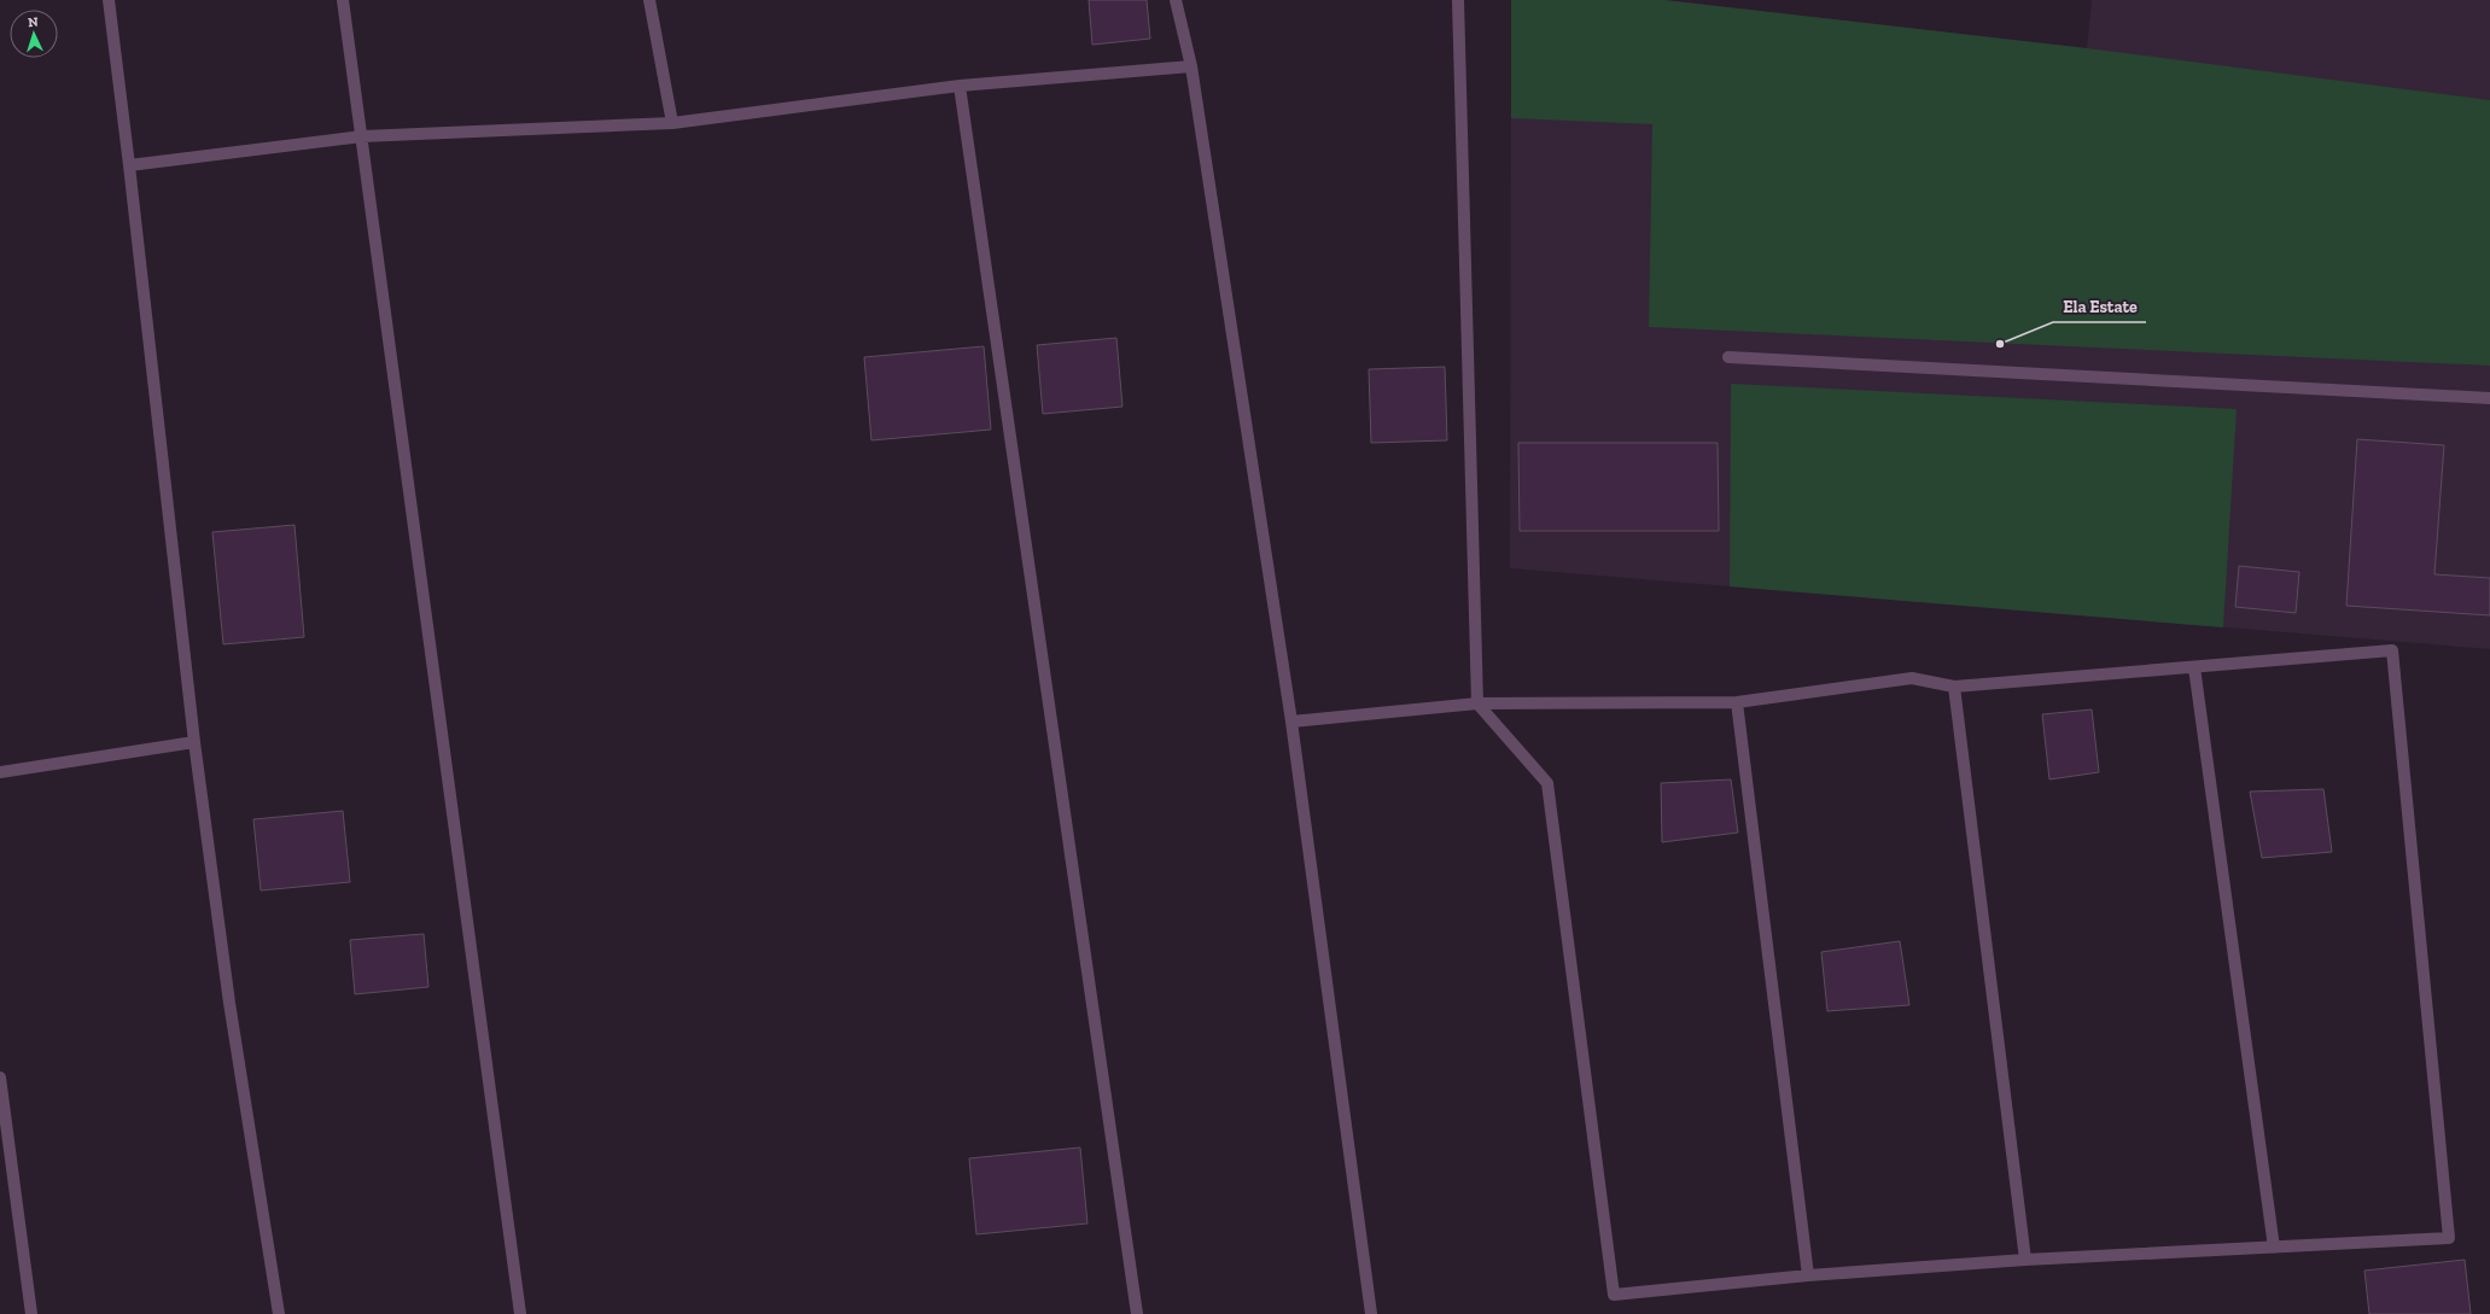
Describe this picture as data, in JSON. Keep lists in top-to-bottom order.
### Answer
{
  "places": ["Ela Estate"],
  "north": "top"
}
